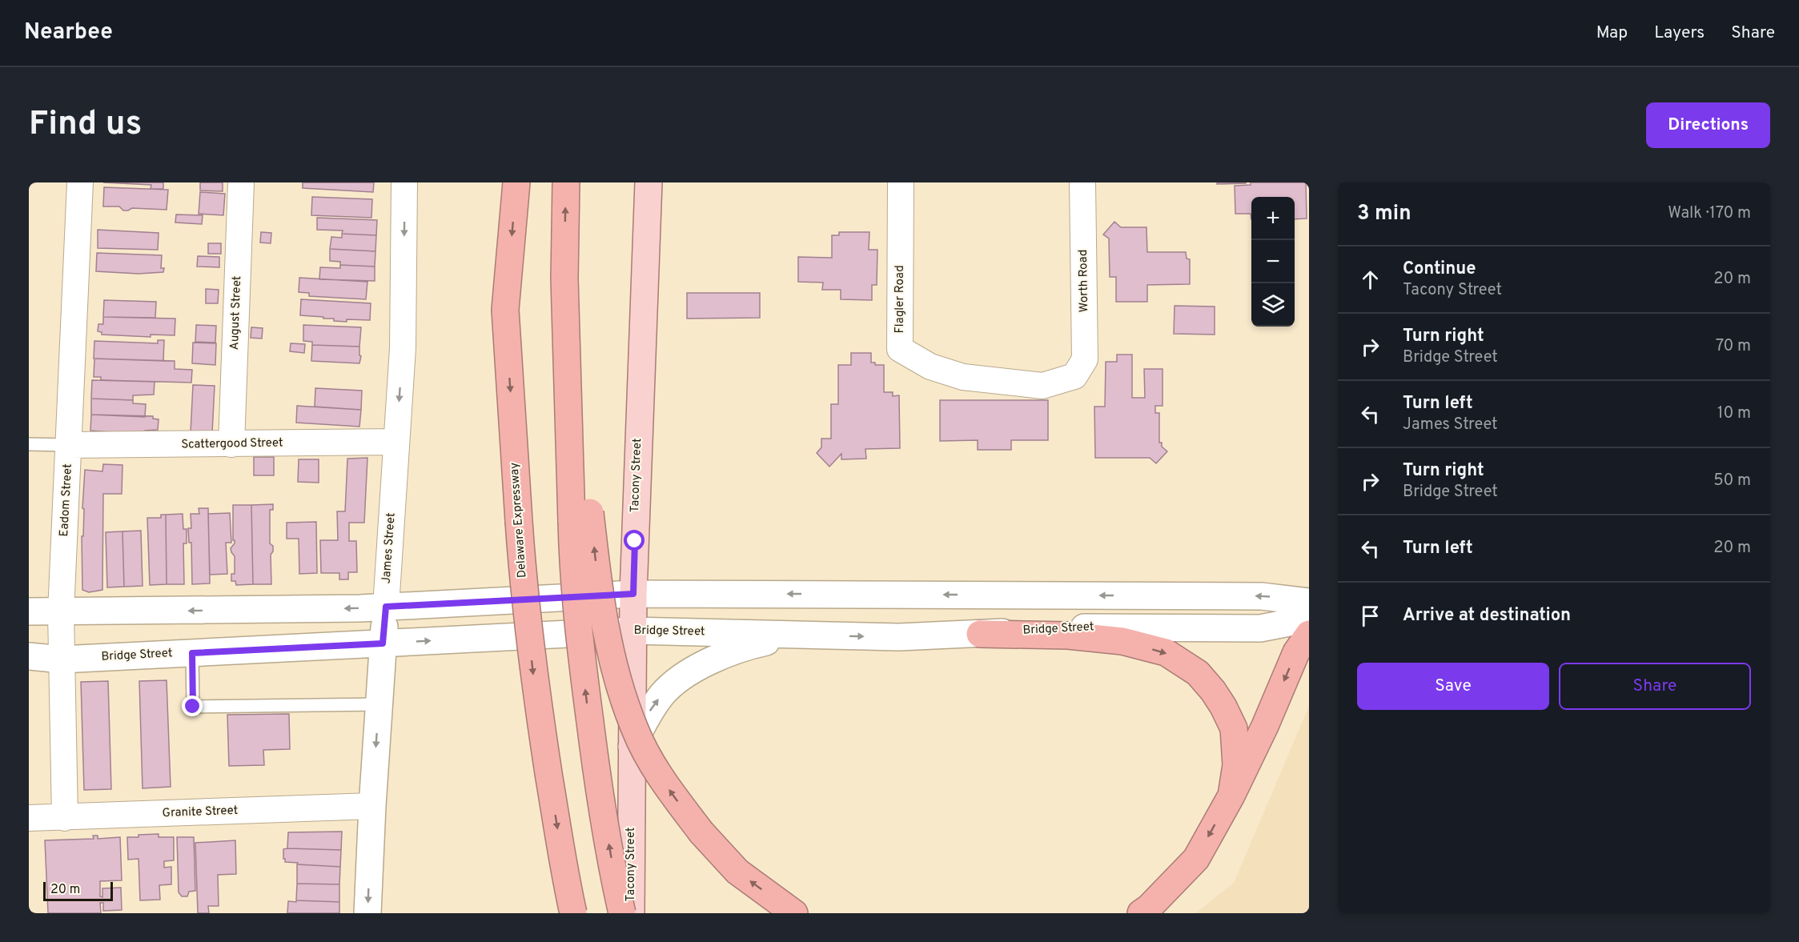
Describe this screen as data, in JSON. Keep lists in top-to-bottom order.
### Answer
{
  "streets": {
    "highway": ["Delaware Expressway"],
    "main road": ["Tacony Street", "James Street", "Bridge Street"],
    "street": [
      "Worth Road",
      "Flagler Road",
      "August Street",
      "Scattergood Street",
      "Eadom Street",
      "Granite Street"
    ]
  },
  "crossings": [
    ["Worth Road", "Flagler Road"],
    ["August Street", "Scattergood Street"],
    ["Scattergood Street", "Eadom Street"],
    ["Scattergood Street", "James Street"],
    ["Tacony Street", "Bridge Street"],
    ["Eadom Street", "Bridge Street"],
    ["Eadom Street", "Granite Street"],
    ["James Street", "Bridge Street"],
    ["James Street", "Granite Street"]
  ],
  "one_way": ["James Street"],
  "scale_bar": "20 m",
  "page": {
    "header": "Nearbee",
    "nav": ["Map", "Layers", "Share"],
    "buttons": [
      "Directions",
      ["Save", "Share"]
    ],
    "title": "Find us",
    "heading": ["3 min", "Walk · 170 m"],
    "map_buttons": ["+", "−"],
    "list": [
      ["Continue", "Tacony Street", "20 m"],
      ["Turn right", "Bridge Street", "70 m"],
      ["Turn left", "James Street", "10 m"],
      ["Turn right", "Bridge Street", "50 m"],
      ["Turn left", "20 m"],
      "Arrive at destination"
    ],
    "scale": "20 m"
  }
}
